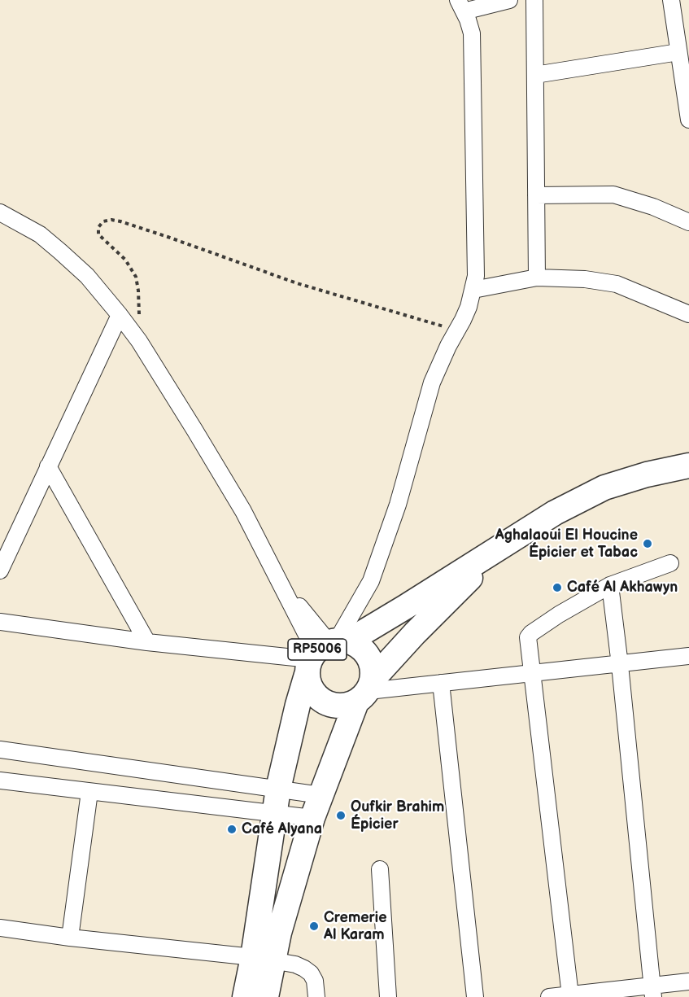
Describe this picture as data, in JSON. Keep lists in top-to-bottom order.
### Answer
{
  "streets": {
    "main road": ["RP5006"]
  },
  "places": [
    "Aghalaoui El Houcine Épicier et Tabac",
    "Café Al Akhawyn",
    "Oufkir Brahim Épicier",
    "Café Alyana",
    "Cremerie Al Karam"
  ]
}
